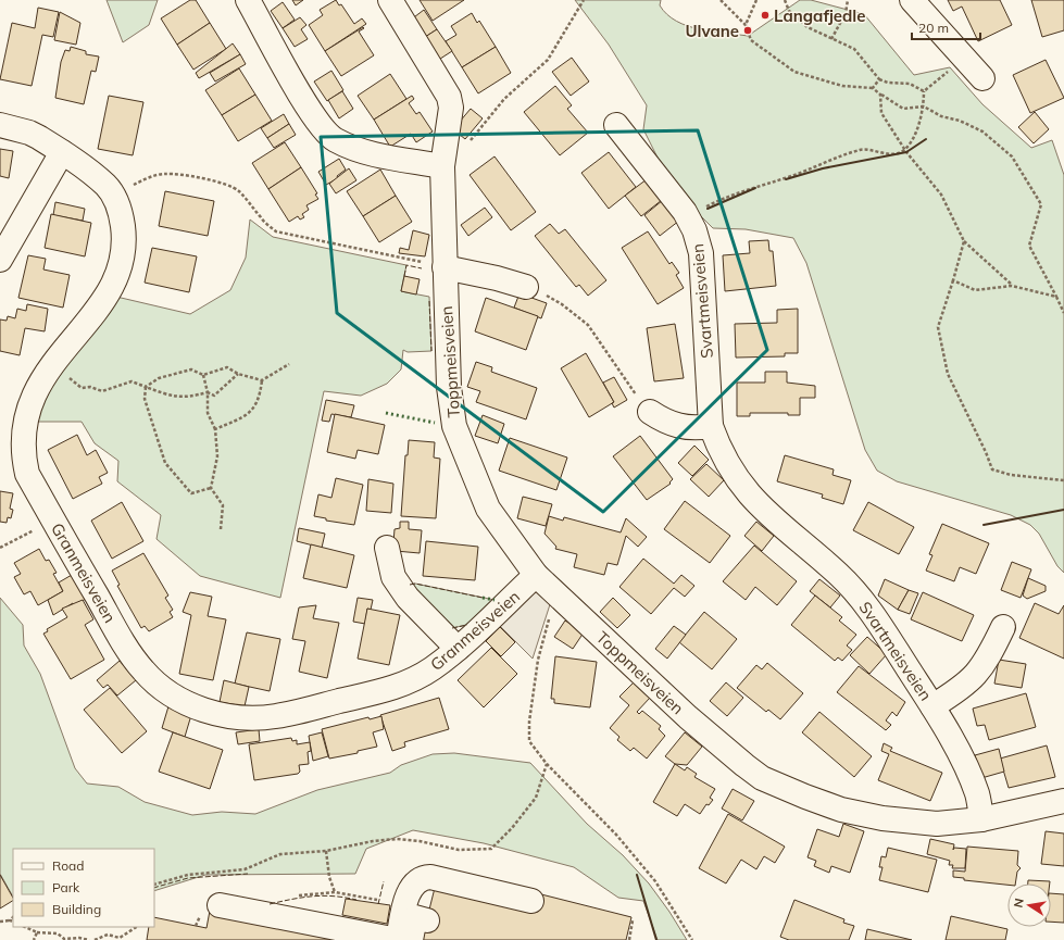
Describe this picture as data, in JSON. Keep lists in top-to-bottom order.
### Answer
{
  "streets": {
    "street": ["Svartmeisveien", "Toppmeisveien", "Granmeisveien"]
  },
  "crossings": [
    ["Svartmeisveien", "Toppmeisveien"],
    ["Toppmeisveien", "Granmeisveien"]
  ],
  "places": ["Langafjedle", "Ulvane"],
  "legend": ["Road", "Park", "Building"],
  "scale_bar": "20 m",
  "north": "left"
}
